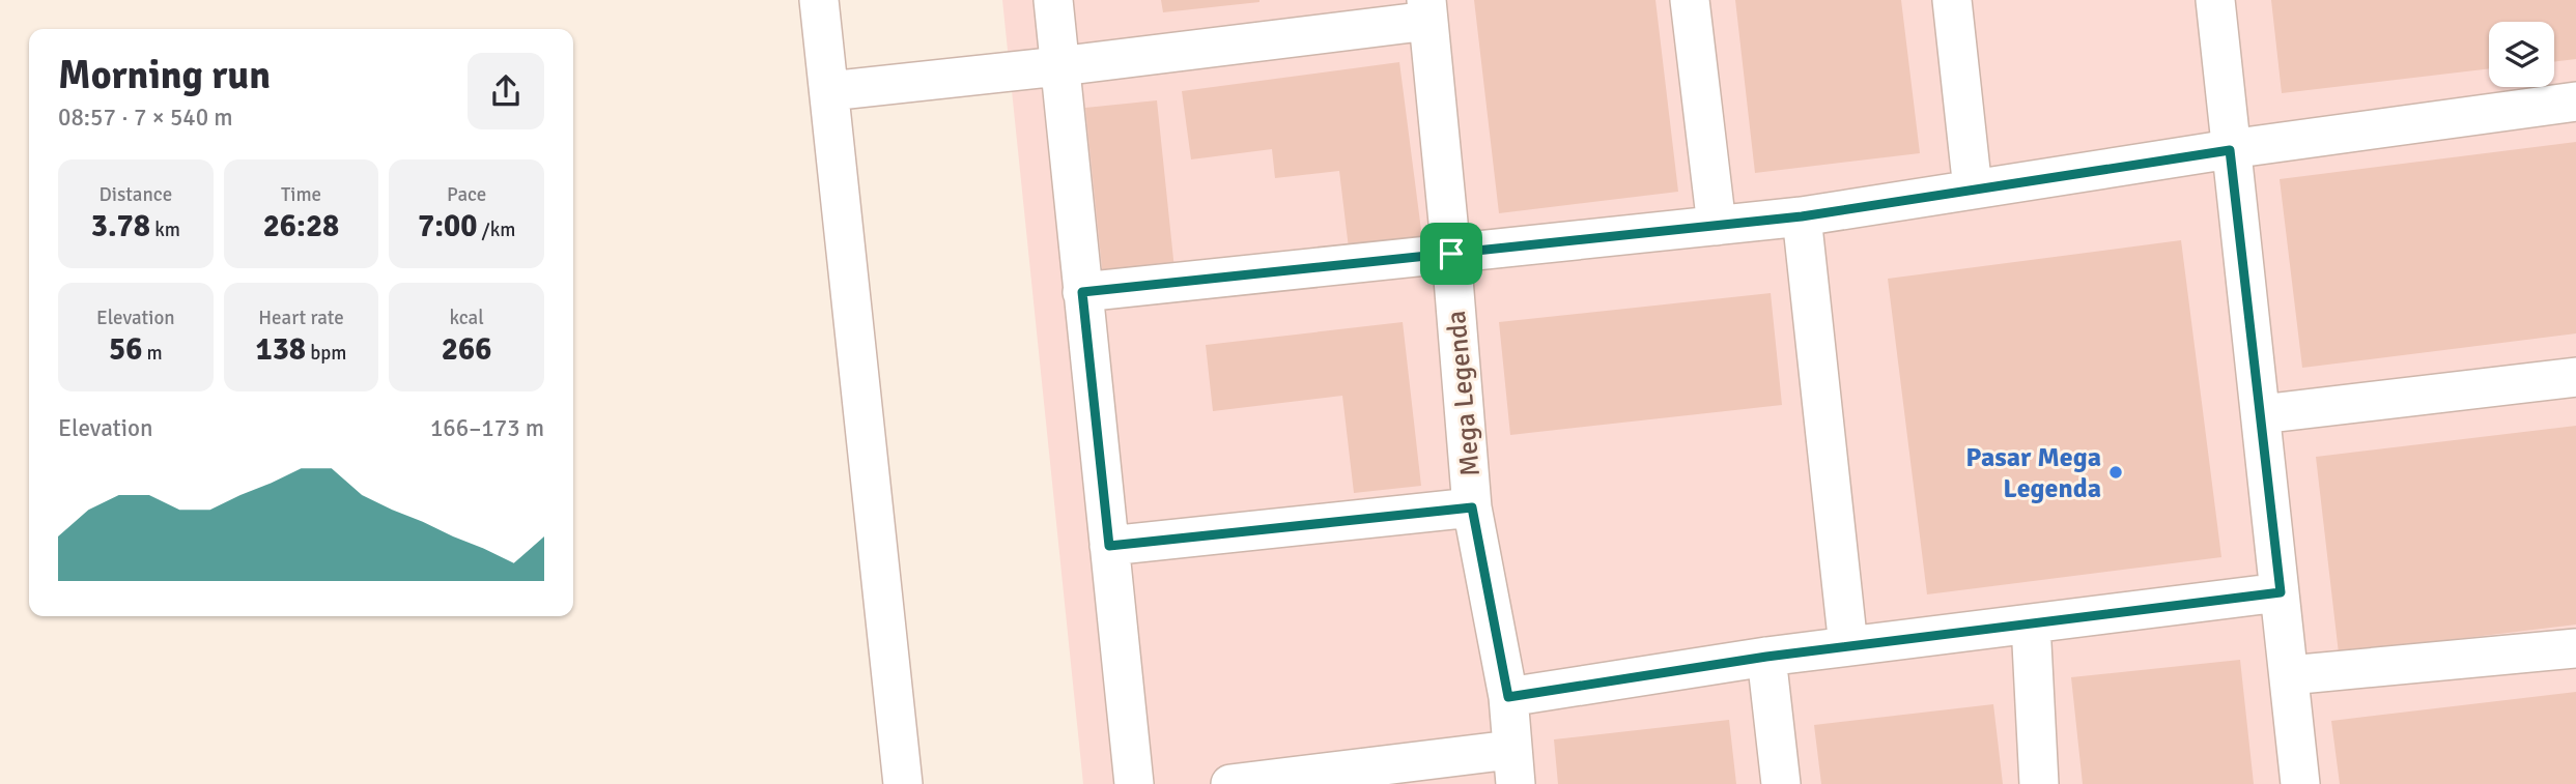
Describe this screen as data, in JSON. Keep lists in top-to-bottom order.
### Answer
{
  "streets": {
    "street": ["Mega Legenda"]
  },
  "places": ["Pasar Mega Legenda"],
  "page": {
    "heading": ["Morning run", "08:57 · 7 × 540 m"],
    "stats": [
      ["Distance", "3.78 km"],
      ["Time", "26:28"],
      ["Pace", "7:00 /km"],
      ["Elevation", "56 m"],
      ["Heart rate", "138 bpm"],
      ["kcal", "266"]
    ],
    "chart": ["Elevation", "166–173 m"]
  }
}
